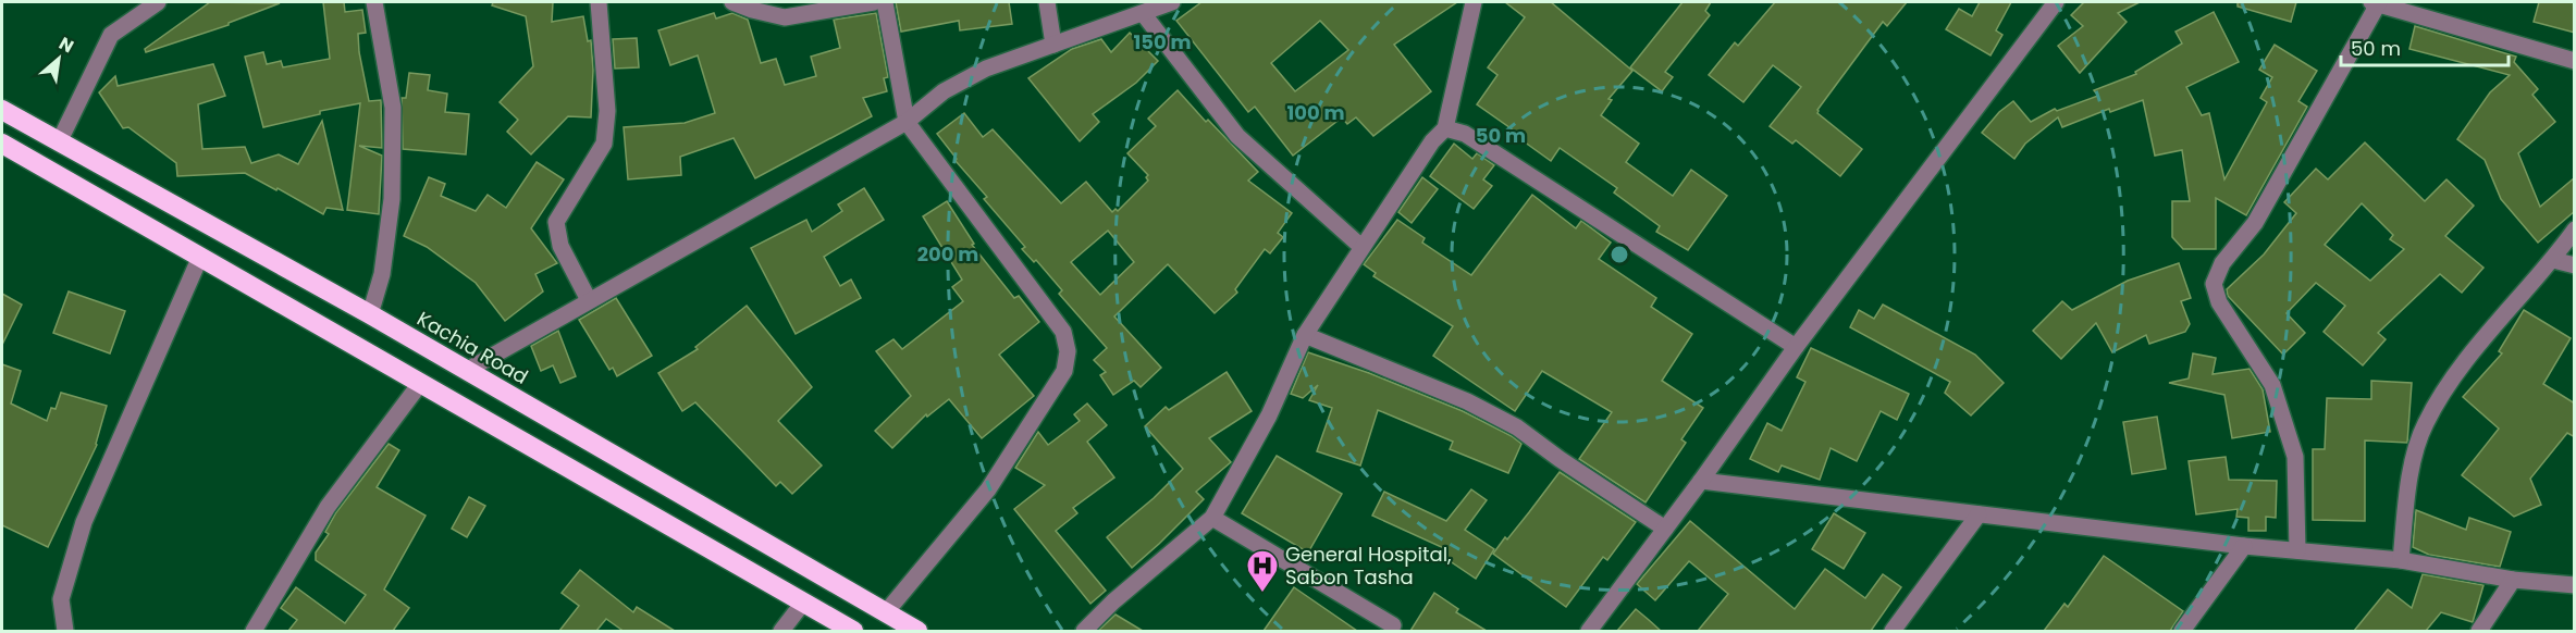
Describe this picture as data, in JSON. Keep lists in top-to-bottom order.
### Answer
{
  "streets": {
    "highway": ["Kachia Road"]
  },
  "places": {
    "hospital": ["General Hospital, Sabon Tasha"]
  },
  "scale_bar": "50 m",
  "north": "top right",
  "rings": [
    "150 m",
    "100 m",
    "50 m",
    "200 m"
  ]
}
